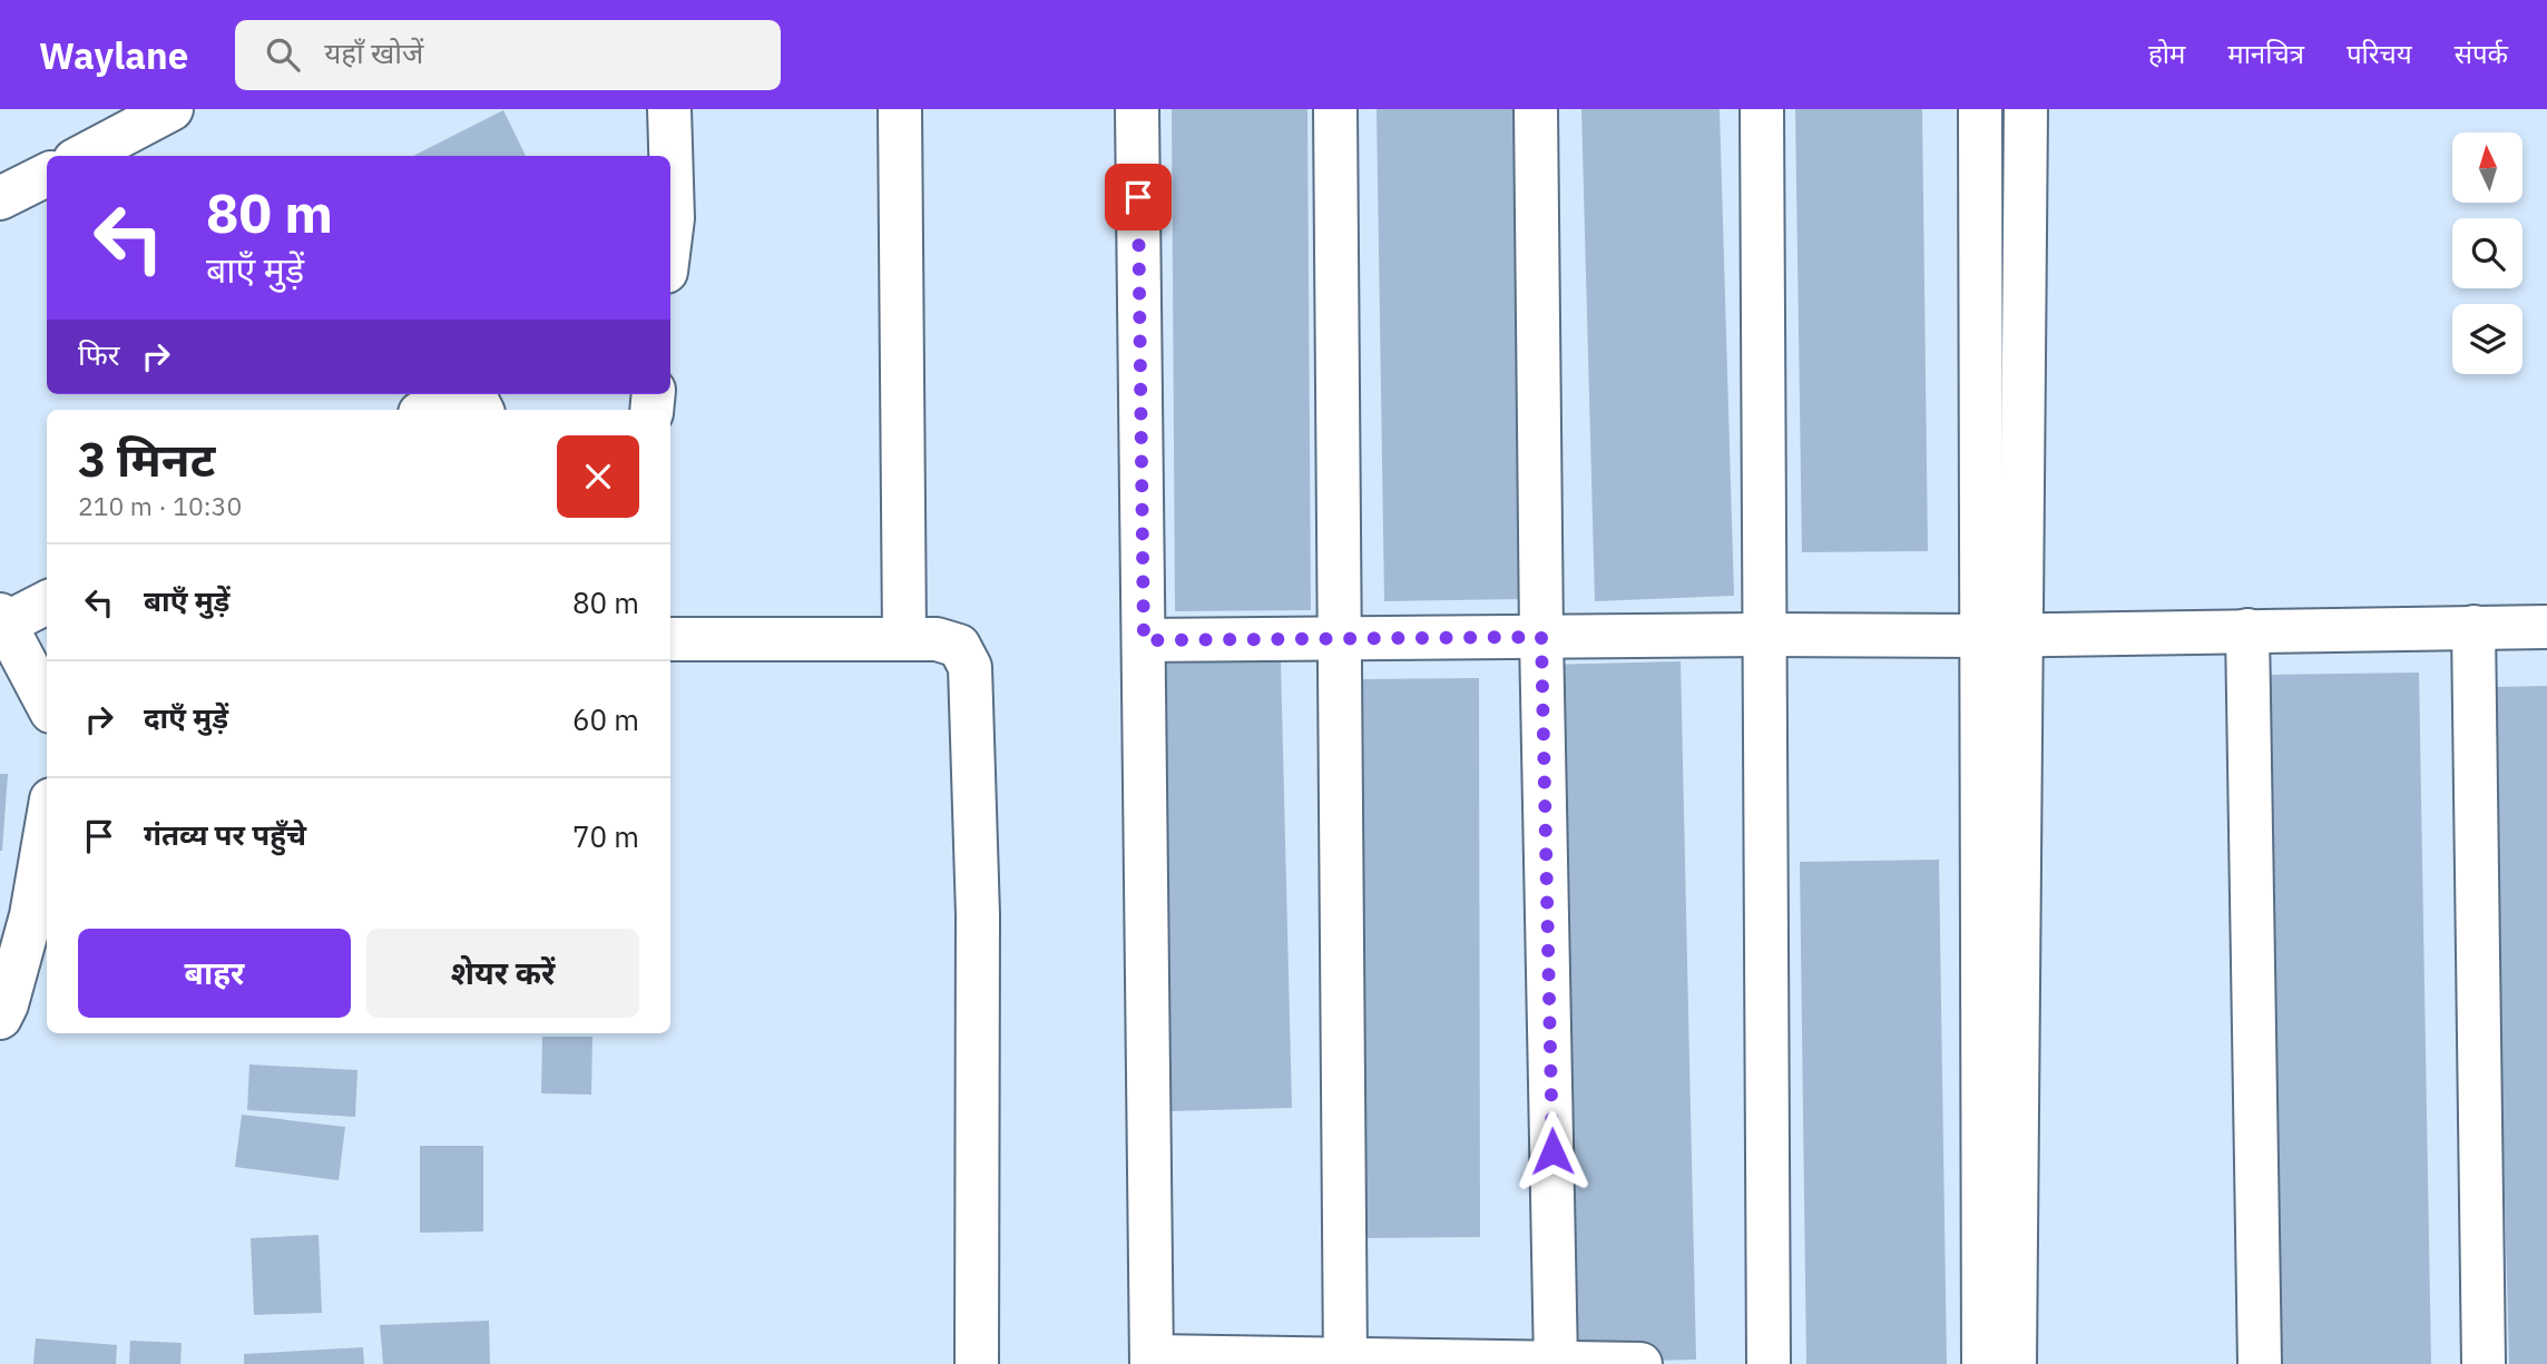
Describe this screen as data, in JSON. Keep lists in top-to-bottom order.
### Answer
{
  "north": "top",
  "page": {
    "header": "Waylane",
    "search": "यहाँ खोजें",
    "nav": [
      "होम",
      "मानचित्र",
      "परिचय",
      "संपर्क"
    ],
    "turn": ["80 m", "बाएँ मुड़ें"],
    "then": "फिर",
    "heading": ["3 मिनट", "210 m · 10:30"],
    "list": [
      {
        "name": "बाएँ मुड़ें",
        "value": "80 m"
      },
      {
        "name": "दाएँ मुड़ें",
        "value": "60 m"
      },
      {
        "name": "गंतव्य पर पहुँचे",
        "value": "70 m"
      }
    ],
    "buttons": ["बाहर", "शेयर करें"]
  }
}
